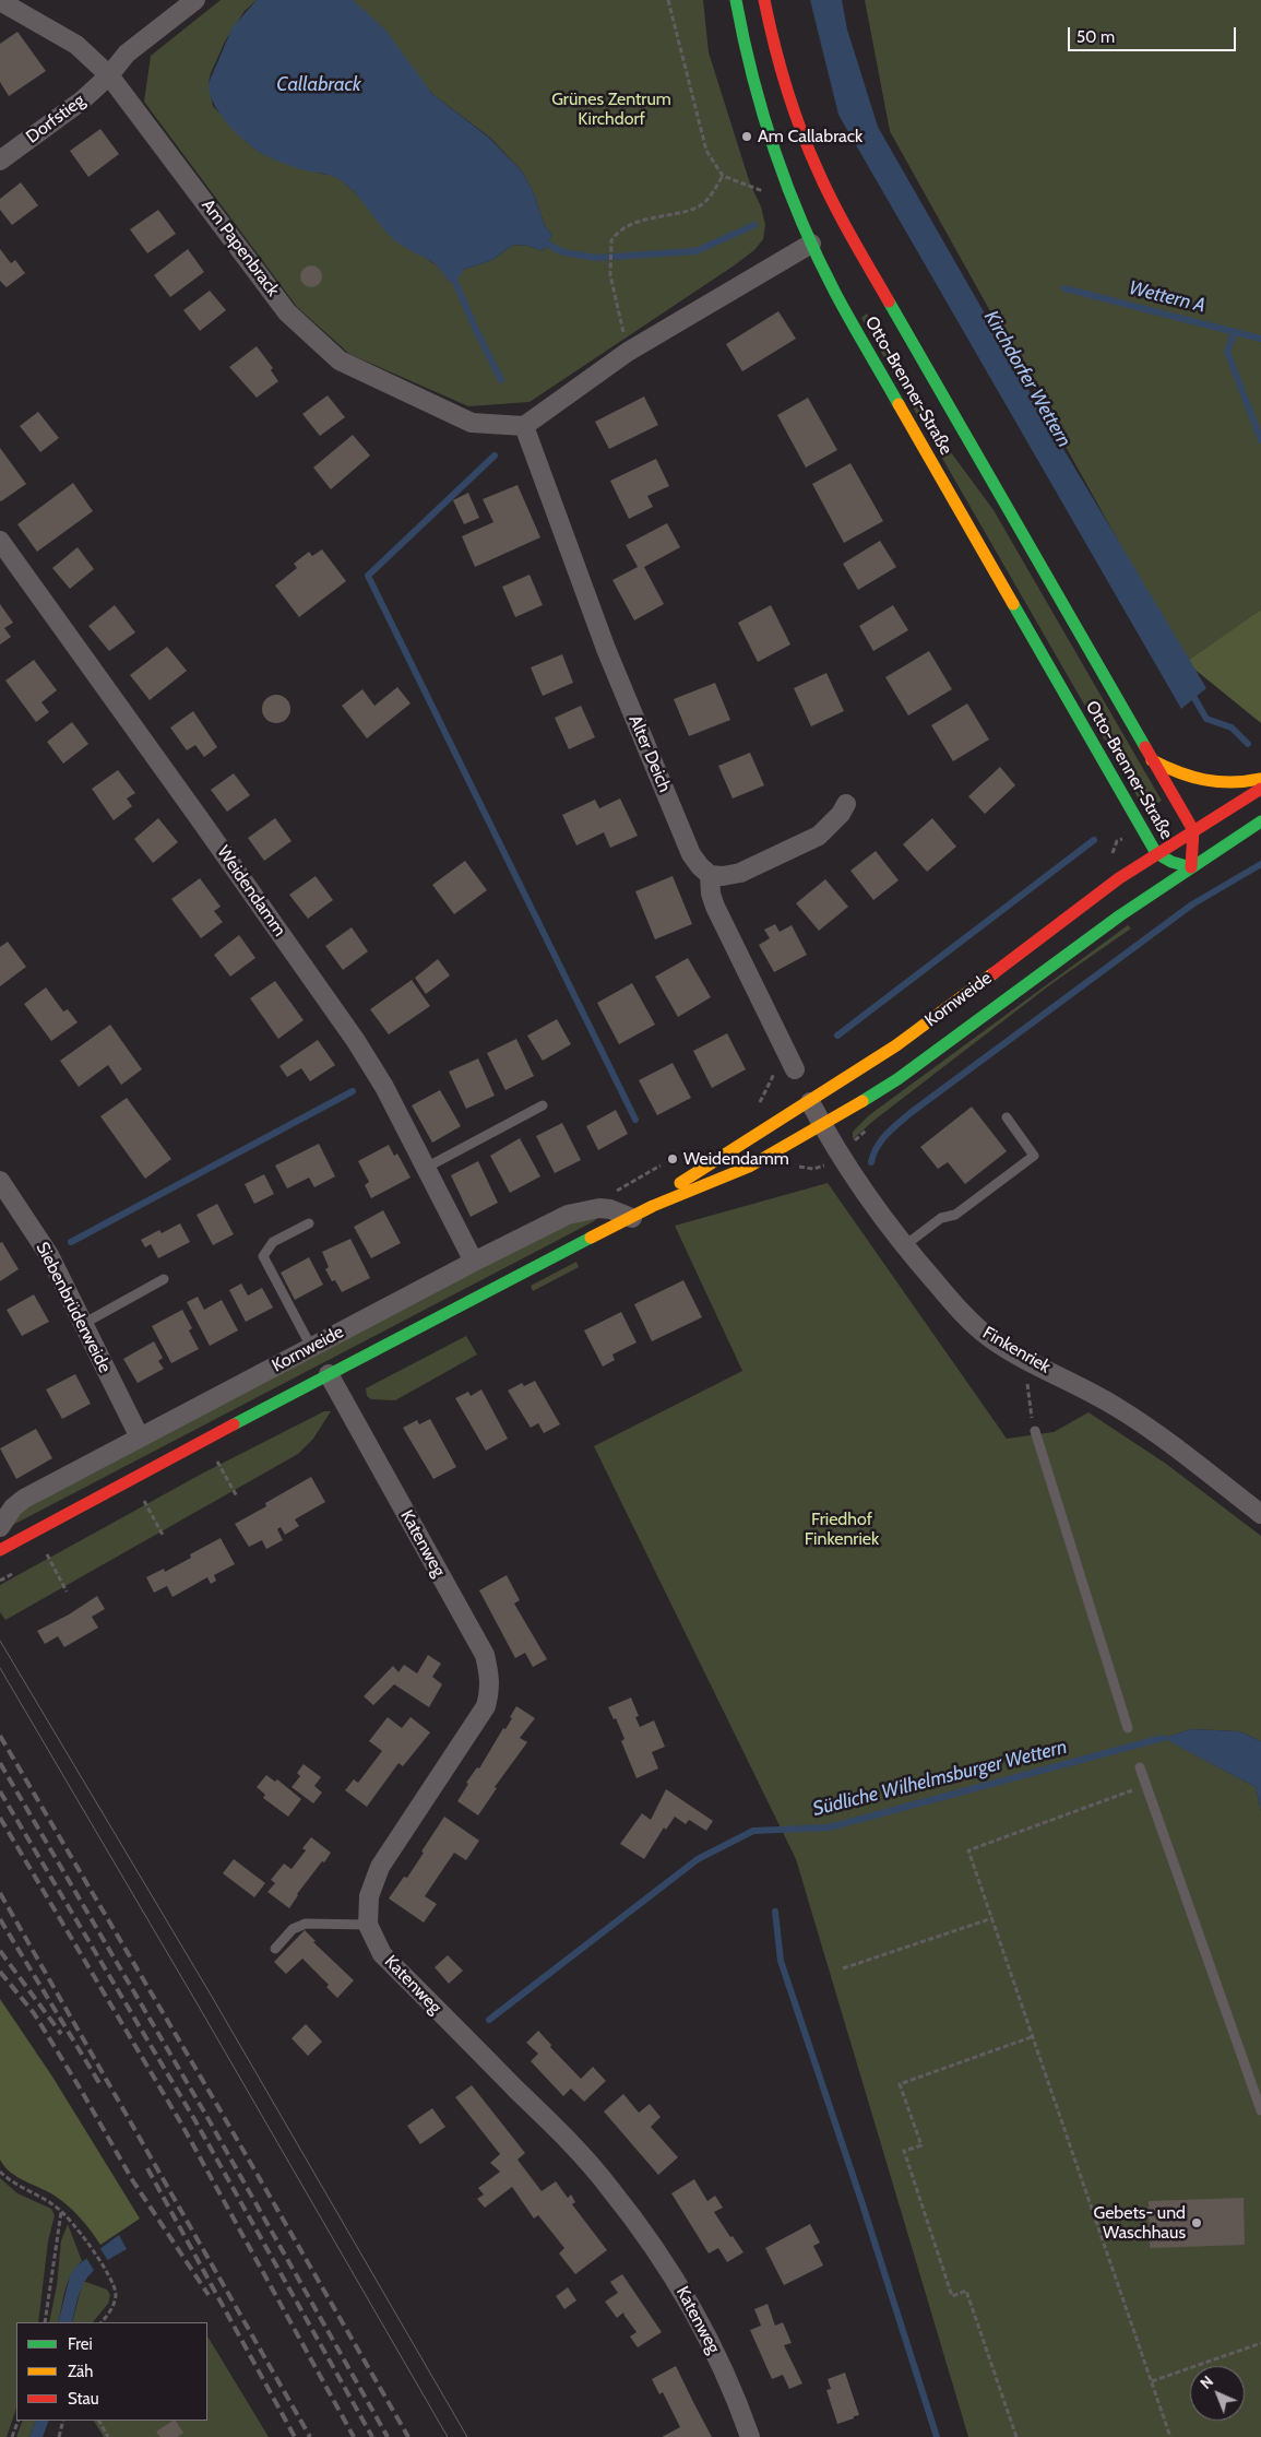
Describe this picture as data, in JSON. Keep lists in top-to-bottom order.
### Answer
{
  "streets": {
    "main road": ["Otto-Brenner-Straße", "Kornweide"],
    "street": [
      "Dorfstieg",
      "Am Papenbrack",
      "Alter Deich",
      "Weidendamm",
      "Siebenbrüderweide",
      "Finkenriek",
      "Katenweg"
    ]
  },
  "crossings": [
    ["Dorfstieg", "Am Papenbrack"],
    ["Am Papenbrack", "Alter Deich"],
    ["Otto-Brenner-Straße", "Kornweide"],
    ["Weidendamm", "Kornweide"],
    ["Kornweide", "Siebenbrüderweide"],
    ["Kornweide", "Finkenriek"],
    ["Kornweide", "Katenweg"]
  ],
  "water": [
    "Callabrack",
    "Wettern A",
    "Kirchdorfer Wettern",
    "Südliche Wilhelmsburger Wettern"
  ],
  "parks": ["Grünes Zentrum Kirchdorf", "Friedhof Finkenriek"],
  "places": ["Am Callabrack", "Weidendamm", "Gebets- und Waschhaus"],
  "legend": ["Frei", "Zäh", "Stau"],
  "scale_bar": "50 m",
  "north": "top left"
}
